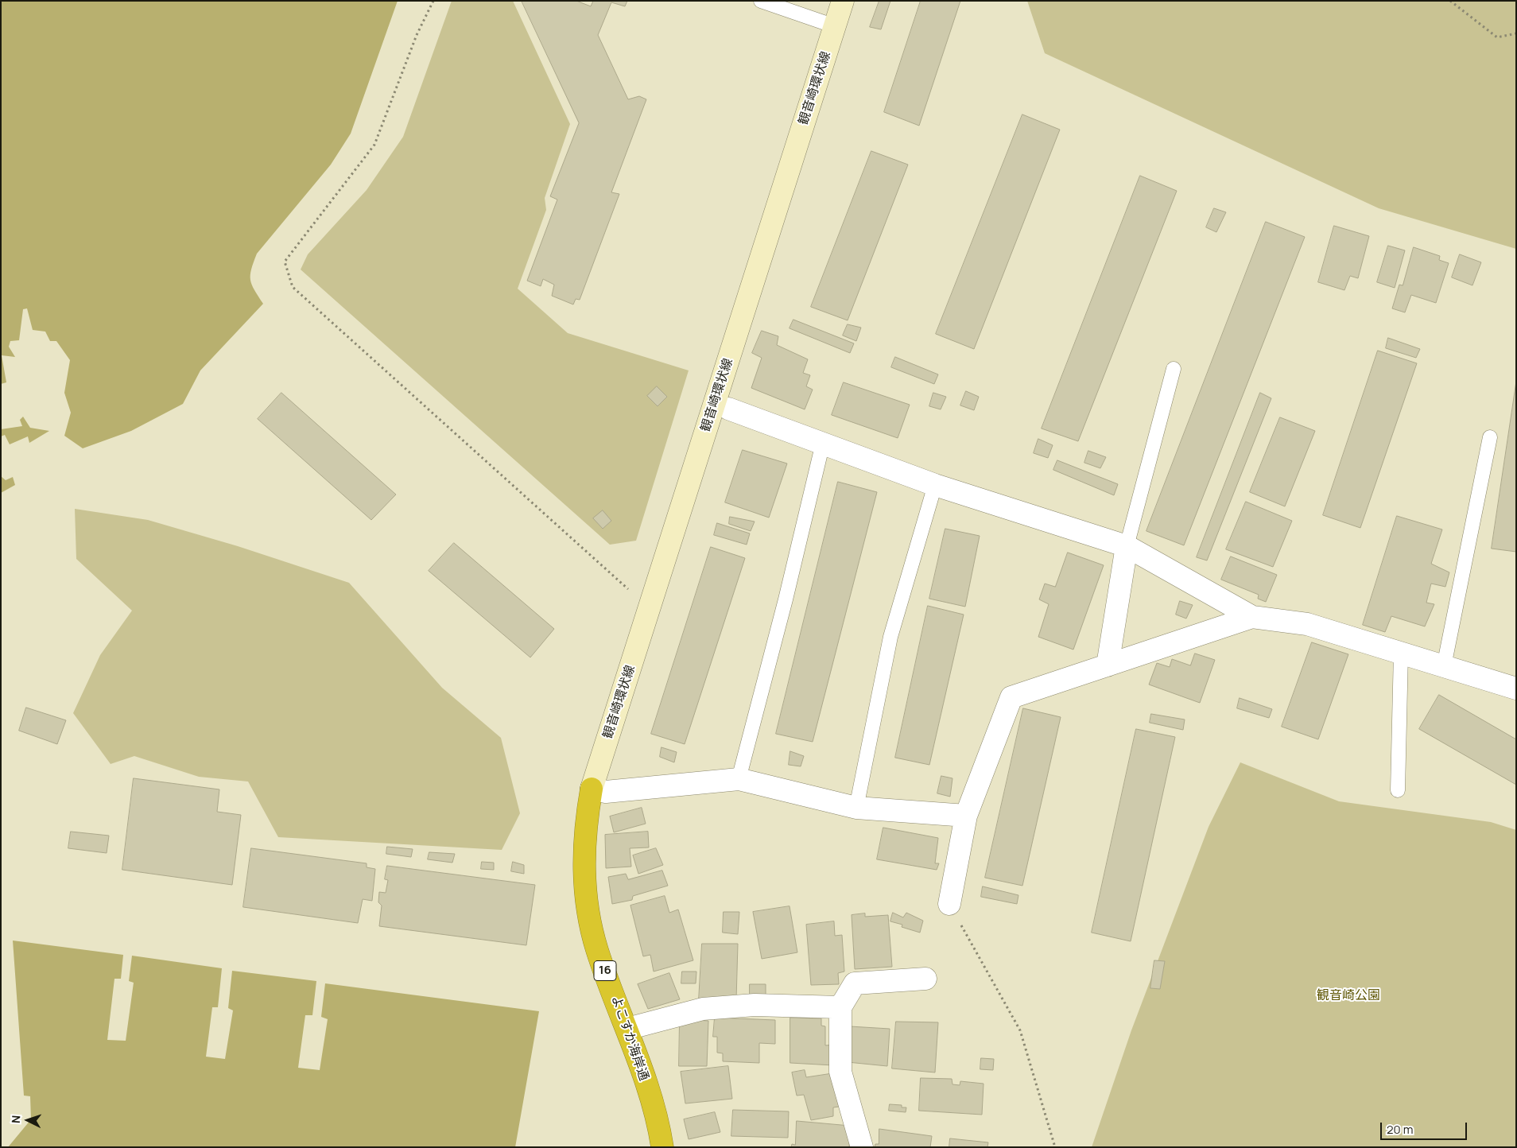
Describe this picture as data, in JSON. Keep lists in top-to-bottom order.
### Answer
{
  "streets": {
    "highway": ["16", "よこすか海岸通"],
    "main road": ["観音崎環状線"]
  },
  "crossings": [
    ["観音崎環状線", "よこすか海岸通"]
  ],
  "parks": ["観音崎公園"],
  "scale_bar": "20 m",
  "north": "left"
}
